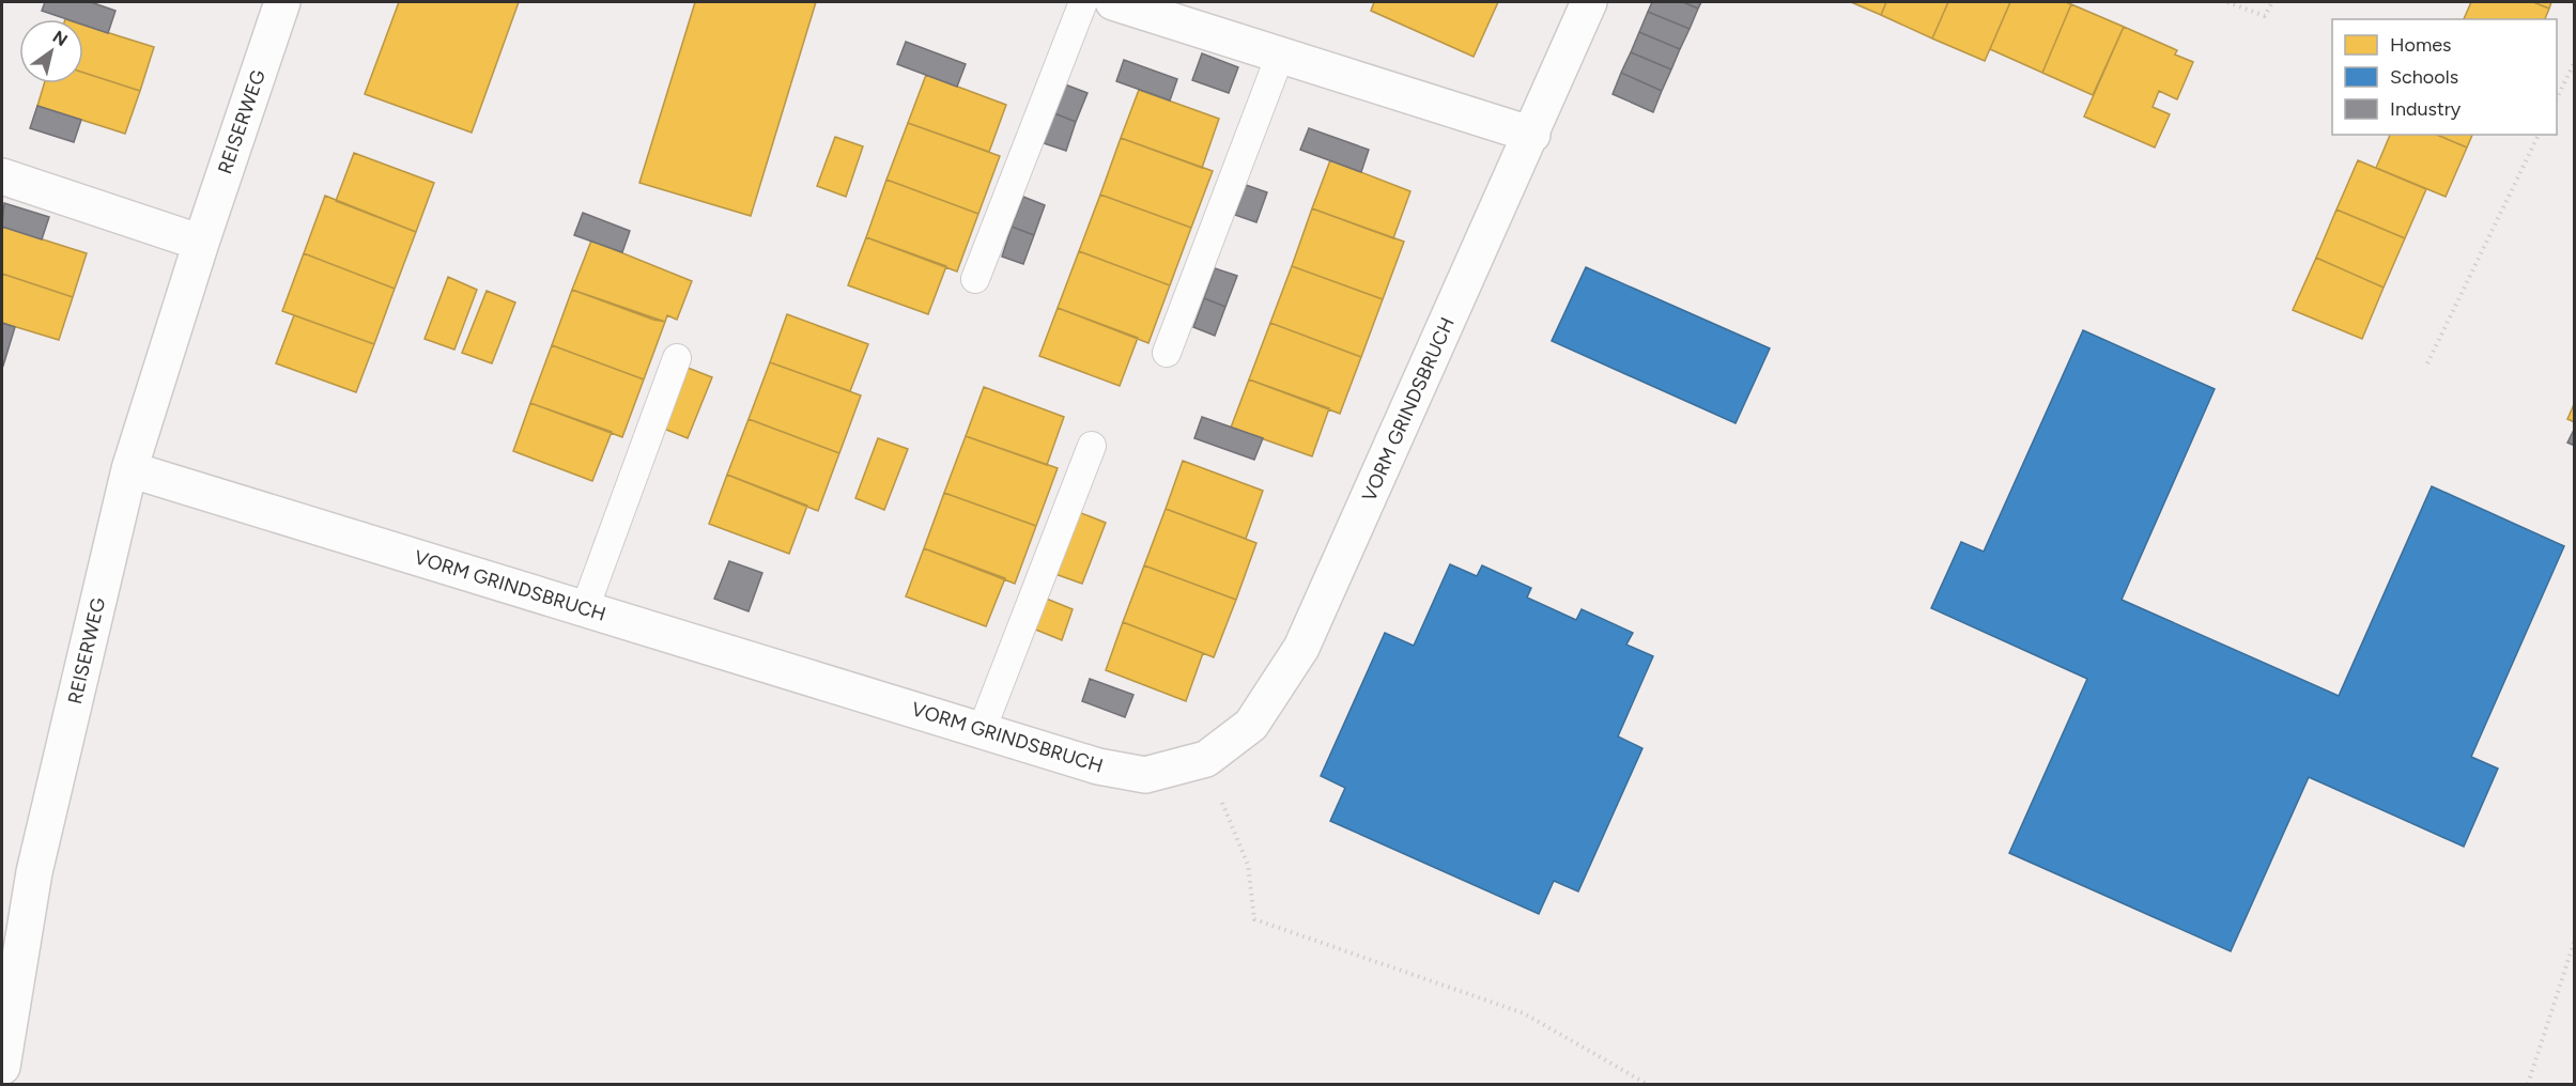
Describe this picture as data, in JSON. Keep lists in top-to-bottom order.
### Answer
{
  "streets": {
    "street": ["REISERWEG", "VORM GRINDSBRUCH"]
  },
  "crossings": [
    ["REISERWEG", "VORM GRINDSBRUCH"]
  ],
  "legend": ["Homes", "Schools", "Industry"],
  "north": "top right"
}
